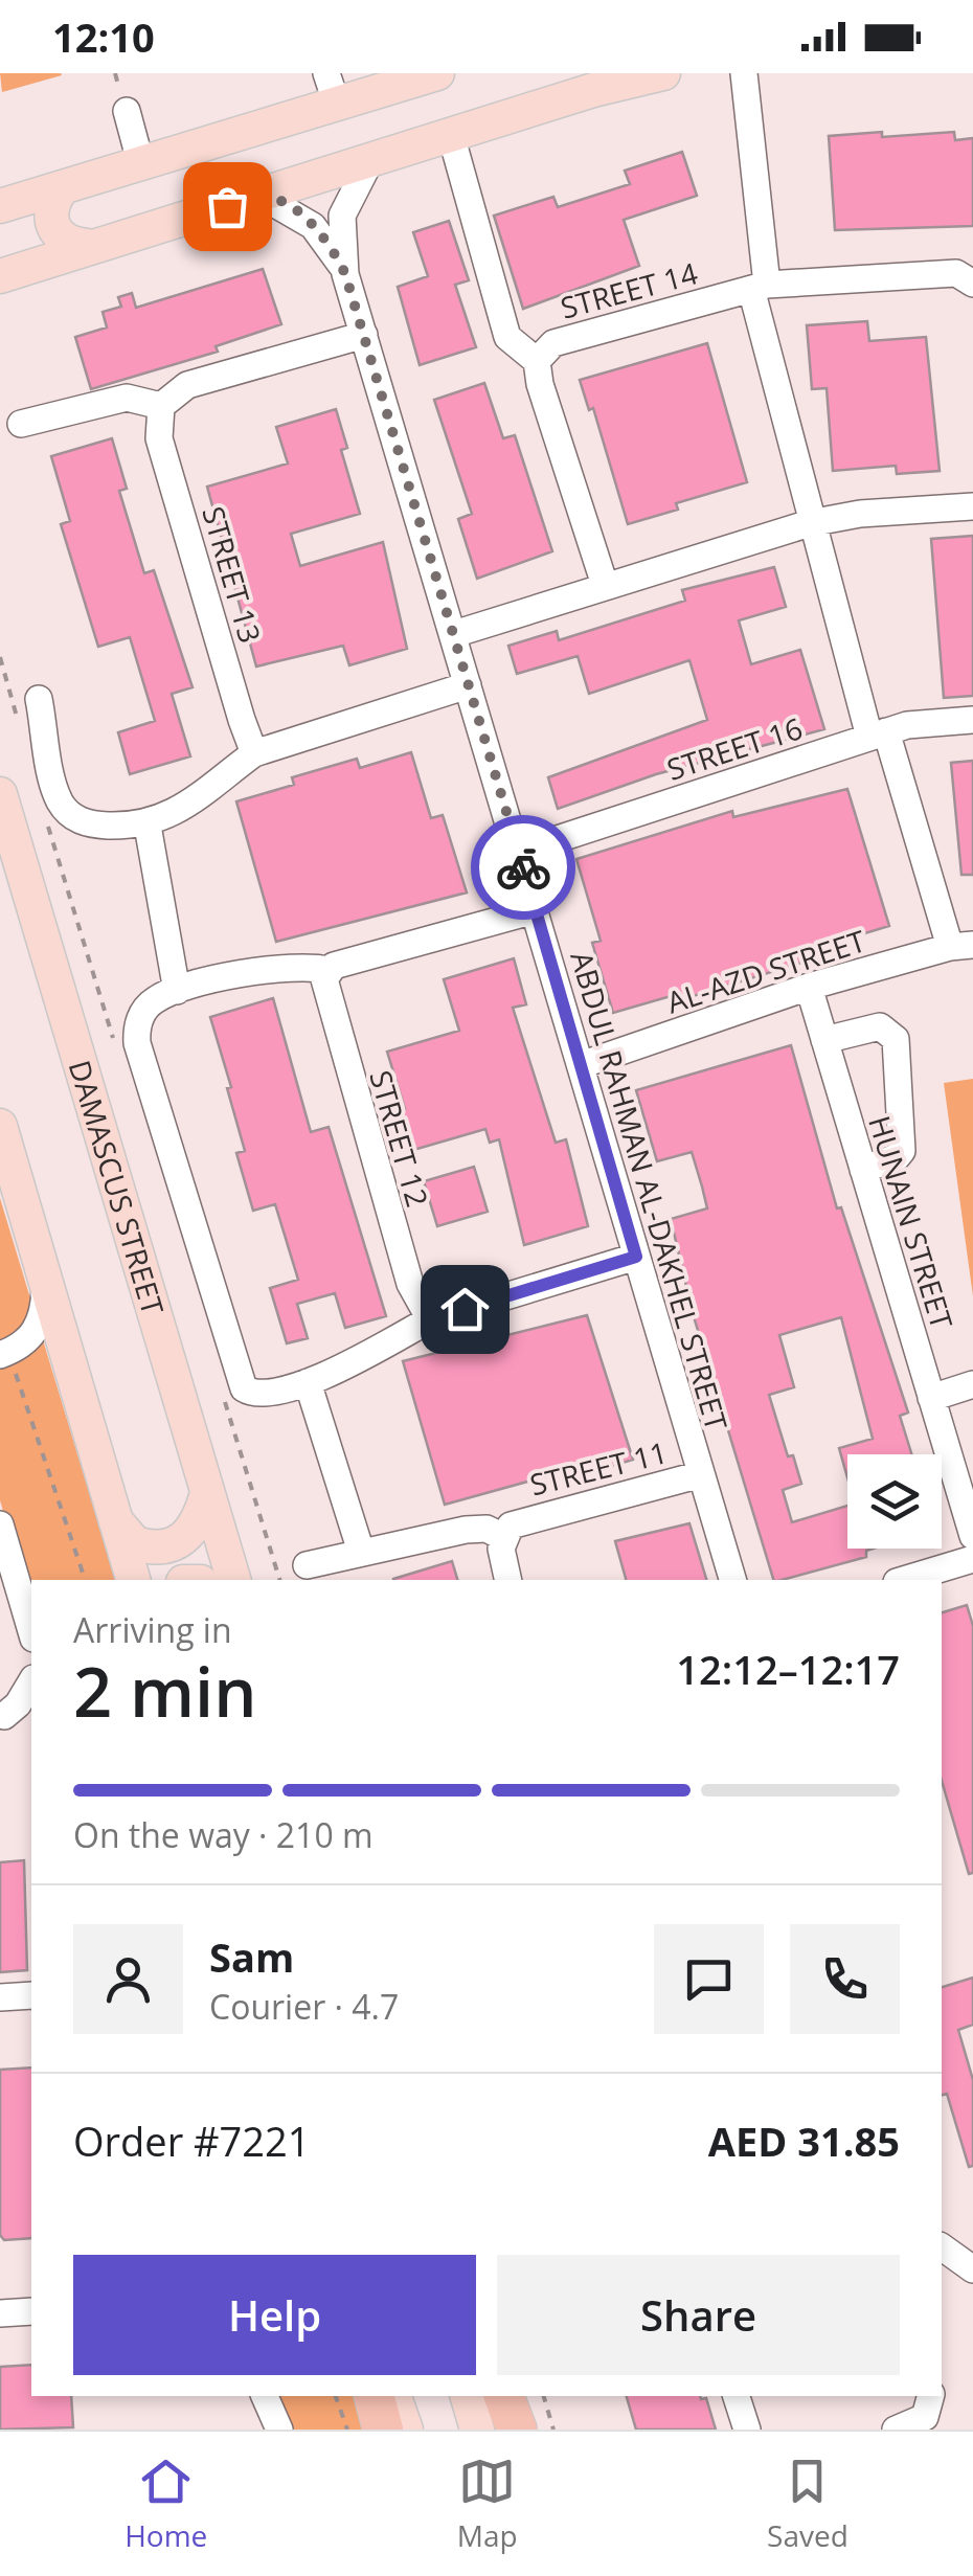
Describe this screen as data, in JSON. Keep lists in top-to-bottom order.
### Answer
{
  "streets": {
    "main road": ["DAMASCUS STREET"],
    "street": [
      "STREET 14",
      "STREET 13",
      "STREET 16",
      "AL-AZD STREET",
      "STREET 12",
      "ABDUL RAHMAN AL-DAKHEL STREET",
      "HUNAIN STREET",
      "STREET 11"
    ]
  },
  "crossings": [
    ["STREET 16", "ABDUL RAHMAN AL-DAKHEL STREET"],
    ["AL-AZD STREET", "ABDUL RAHMAN AL-DAKHEL STREET"],
    ["AL-AZD STREET", "HUNAIN STREET"],
    ["ABDUL RAHMAN AL-DAKHEL STREET", "STREET 11"]
  ],
  "page": {
    "status": "12:10",
    "heading": ["2 min", "Arriving in", "12:12–12:17"],
    "panel": [
      "Sam",
      "Courier · 4.7",
      "Order #7221",
      "AED 31.85"
    ],
    "bar": "On the way · 210 m",
    "buttons": ["Help", "Share"],
    "tabs": ["Home", "Map", "Saved"]
  }
}
